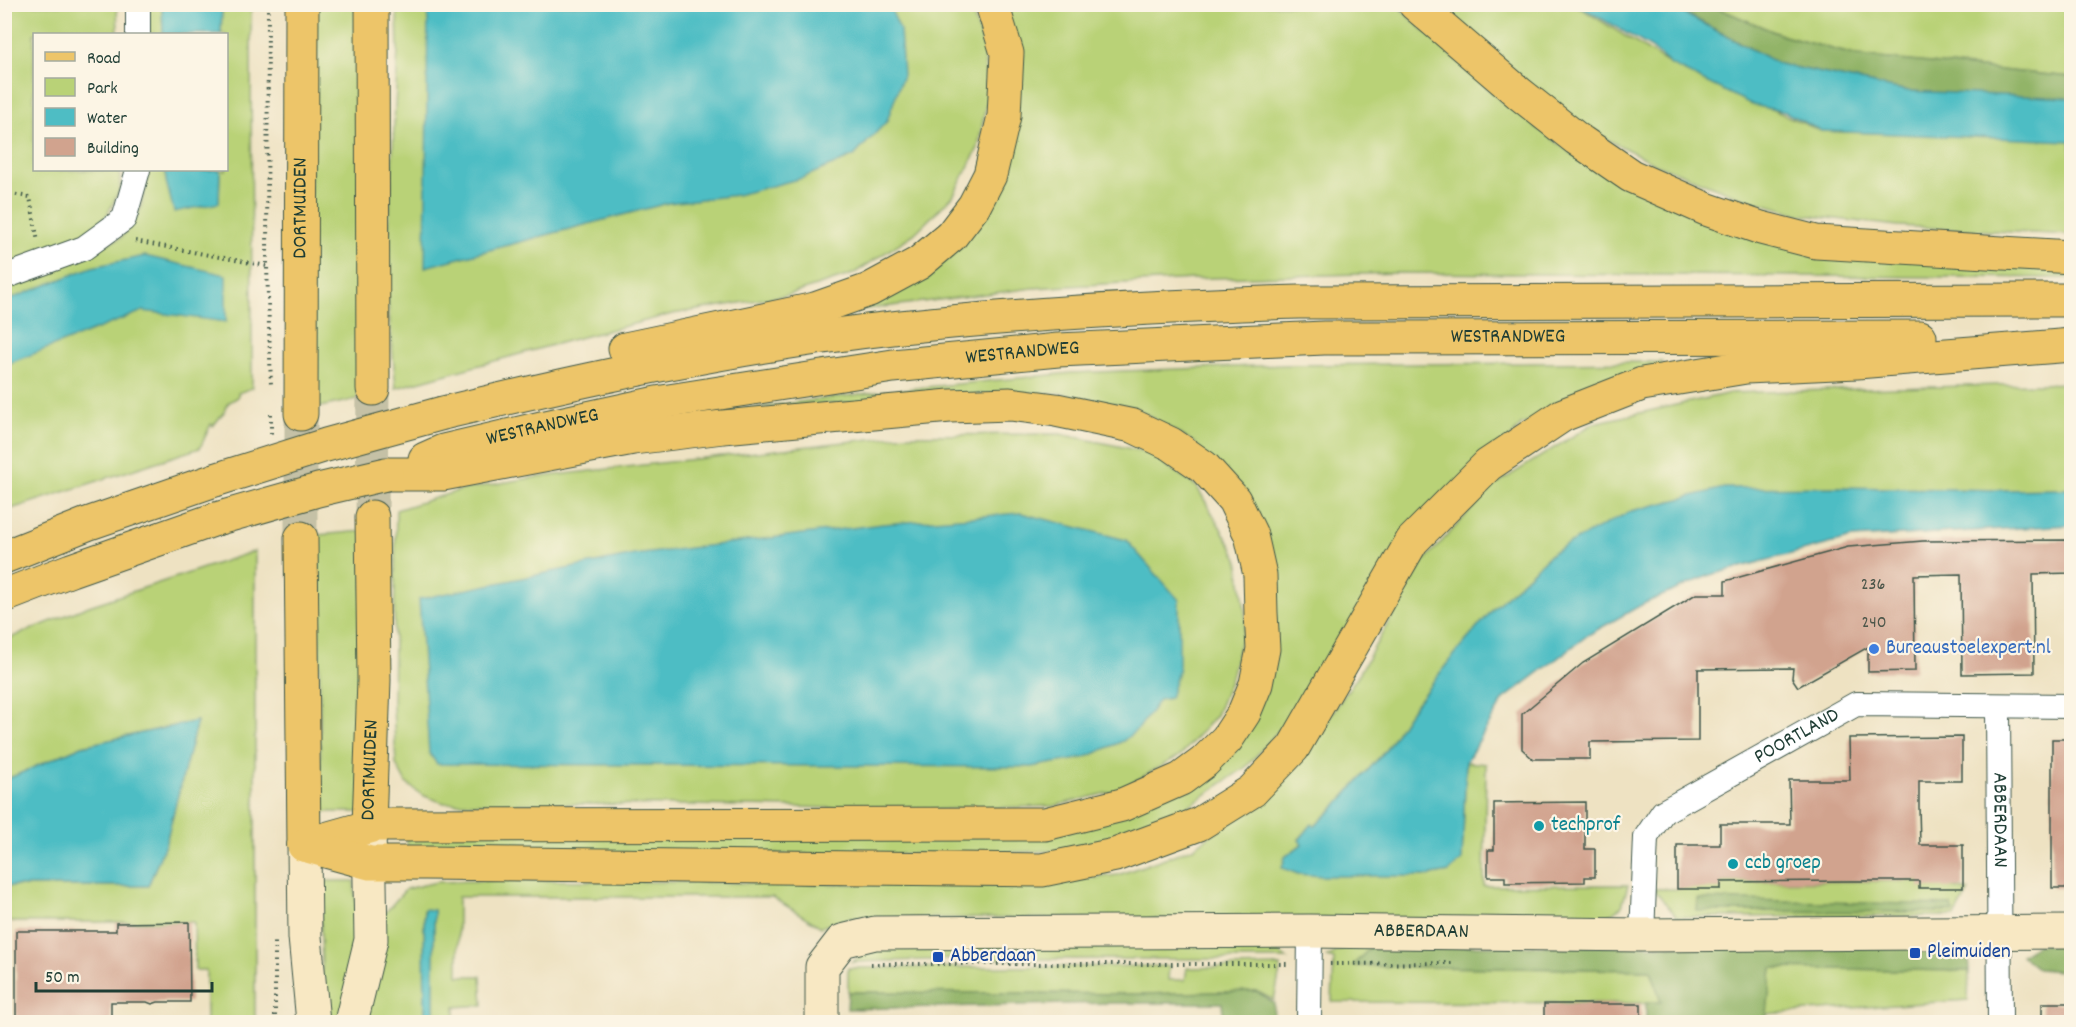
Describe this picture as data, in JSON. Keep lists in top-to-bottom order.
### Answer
{
  "streets": {
    "main road": ["DORTMUIDEN", "WESTRANDWEG", "ABBERDAAN"],
    "street": ["POORTLAND"]
  },
  "crossings": [
    ["POORTLAND", "ABBERDAAN"]
  ],
  "places": {
    "other": ["Bureaustoelexpert.nl", "techprof", "ccb groep"],
    "transit": ["Pleimuiden", "Abberdaan"]
  },
  "house_numbers": ["236", "240"],
  "legend": [
    "Road",
    "Park",
    "Water",
    "Building"
  ],
  "scale_bar": "50 m"
}
